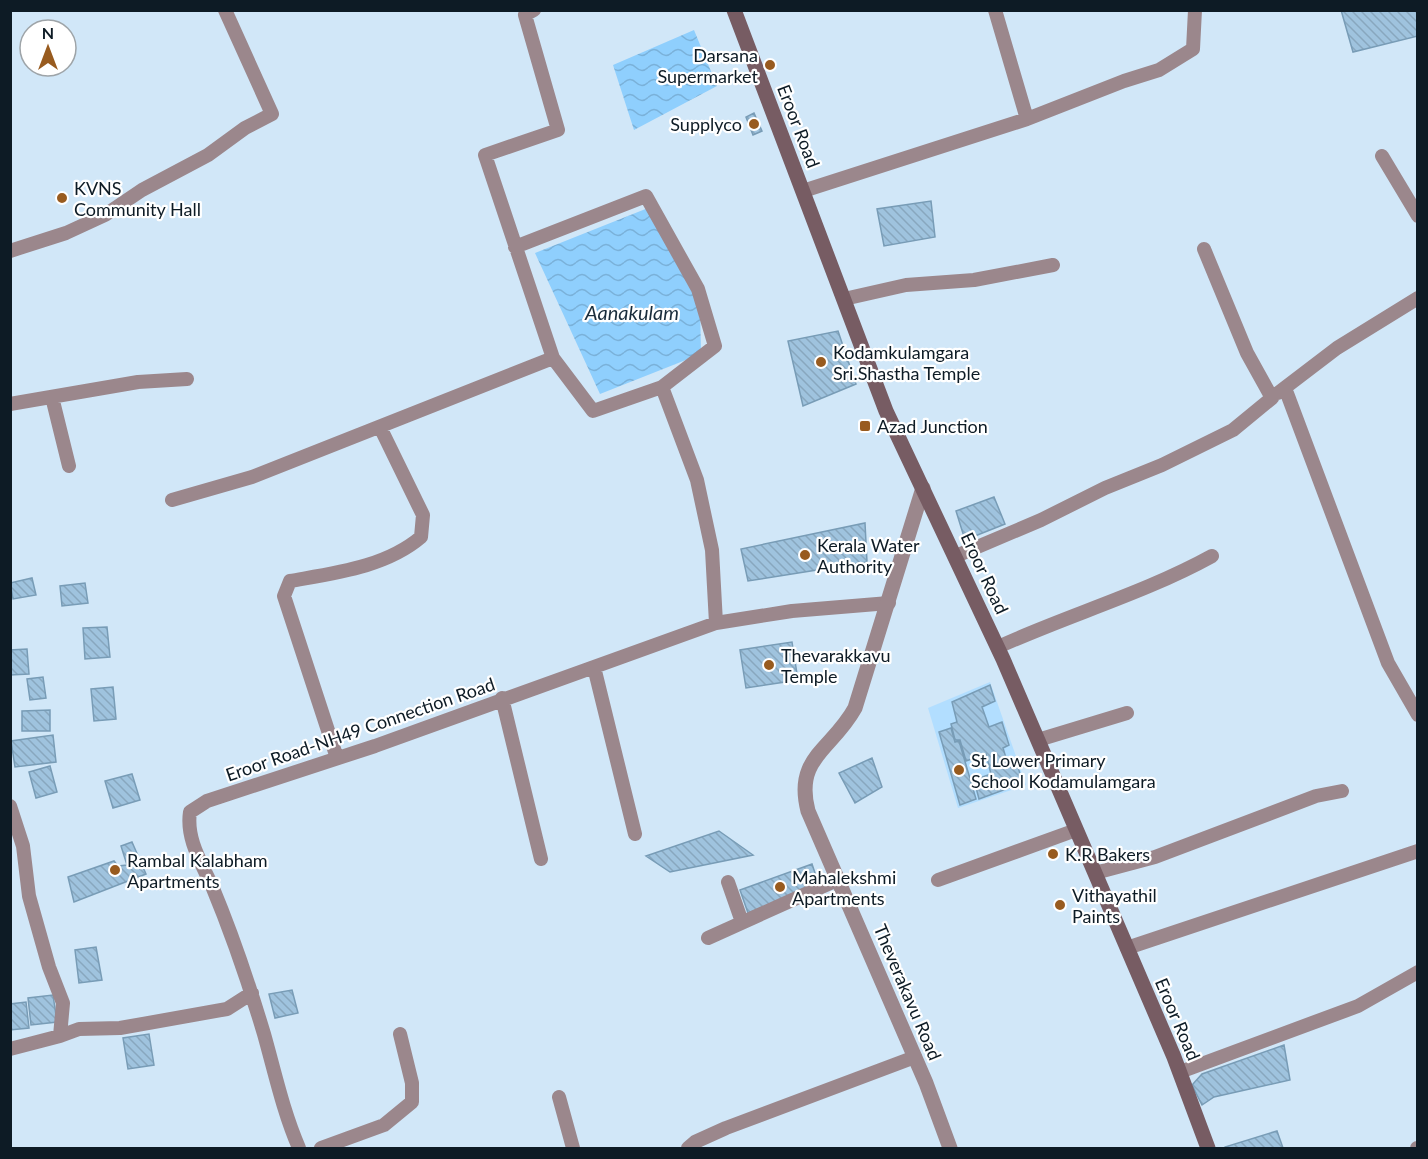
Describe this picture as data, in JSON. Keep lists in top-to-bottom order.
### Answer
{
  "streets": {
    "main road": ["Eroor Road"],
    "street": ["Eroor Road-NH49 Connection Road", "Theverakavu Road"]
  },
  "crossings": [
    ["Eroor Road", "Theverakavu Road"],
    ["Eroor Road-NH49 Connection Road", "Theverakavu Road"]
  ],
  "water": ["Aanakulam"],
  "places": {
    "other": [
      "Darsana Supermarket",
      "Supplyco",
      "KVNS Community Hall",
      "Kodamkulamgara Sri.Shastha Temple",
      "Kerala Water Authority",
      "Thevarakkavu Temple",
      "St Lower Primary School Kodamulamgara",
      "K.R Bakers",
      "Rambal Kalabham Apartments",
      "Mahalekshmi Apartments",
      "Vithayathil Paints"
    ],
    "transit": ["Azad Junction"]
  },
  "north": "top"
}
